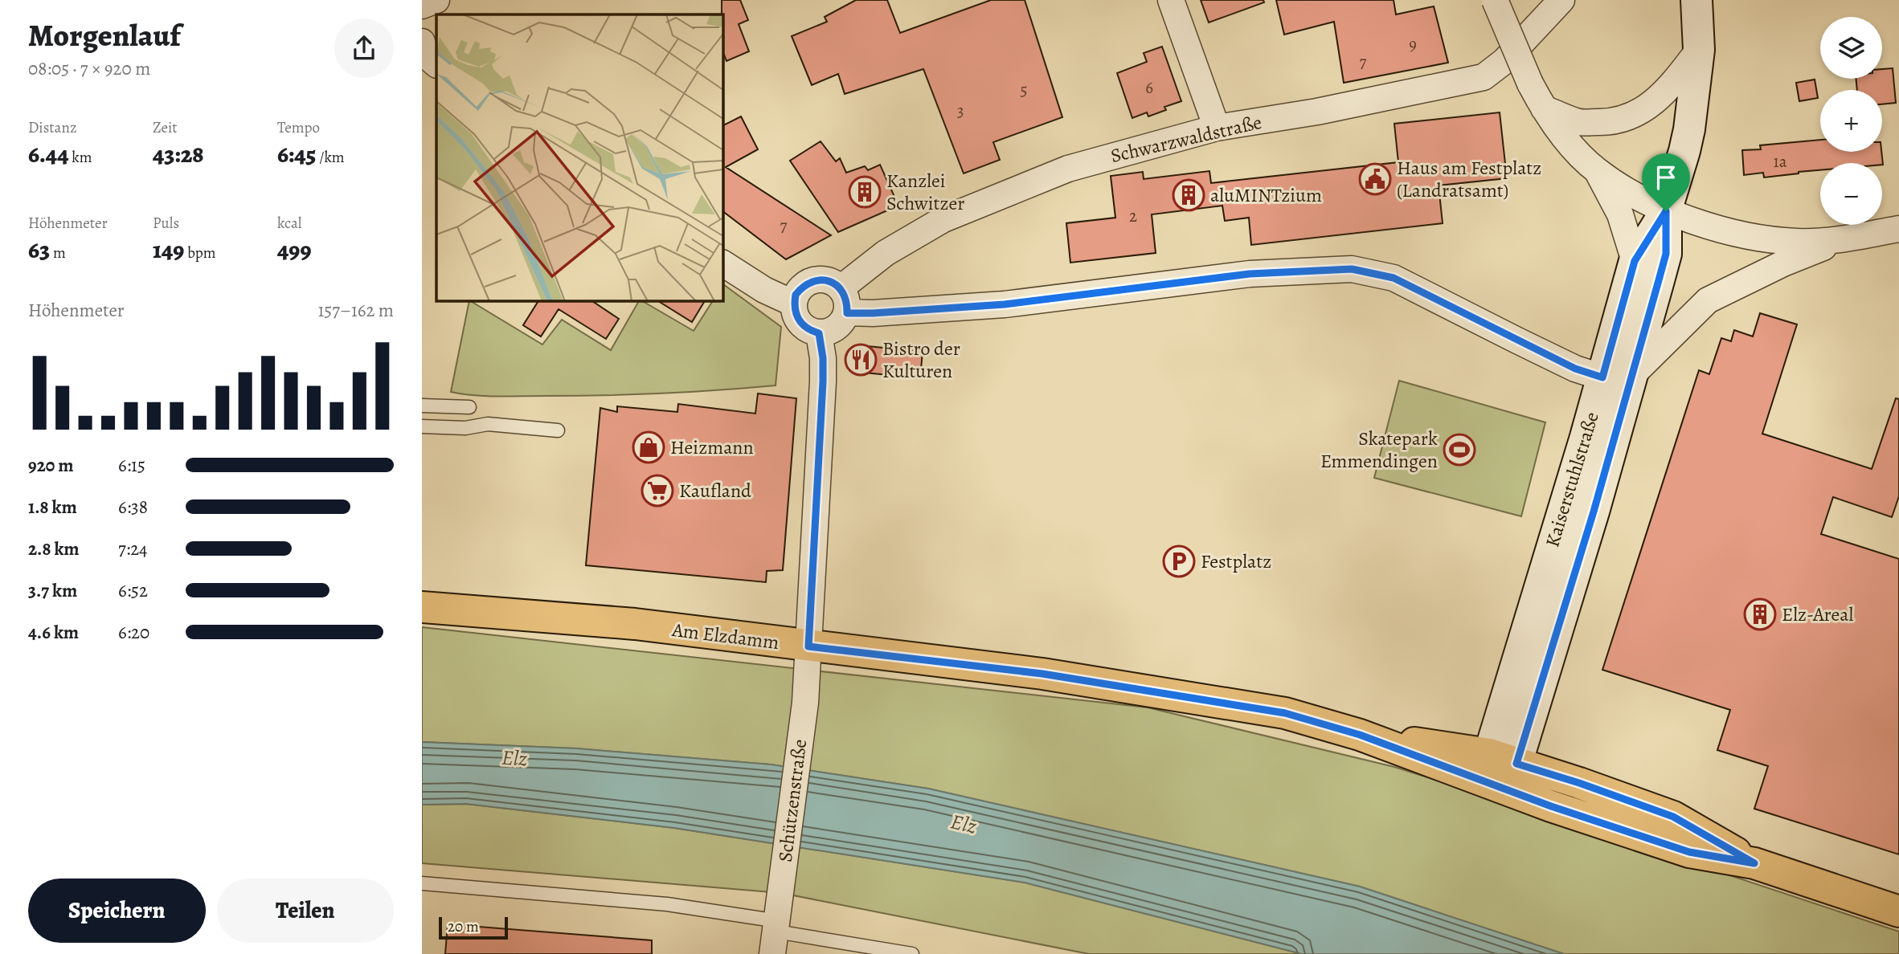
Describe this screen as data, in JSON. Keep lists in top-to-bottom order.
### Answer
{
  "streets": {
    "main road": ["Kaiserstuhlstraße", "Am Elzdamm"],
    "street": ["Schwarzwaldstraße", "Schützenstraße"]
  },
  "crossings": [
    ["Schwarzwaldstraße", "Schützenstraße"],
    ["Kaiserstuhlstraße", "Am Elzdamm"],
    ["Am Elzdamm", "Schützenstraße"]
  ],
  "water": ["Elz"],
  "places": {
    "public building": ["Haus am Festplatz (Landratsamt)"],
    "building": ["Kanzlei Schwitzer", "aluMINTzium", "Elz-Areal"],
    "restaurant": ["Bistro der Kulturen"],
    "shop": ["Heizmann"],
    "sports": ["Skatepark Emmendingen"],
    "supermarket": ["Kaufland"],
    "parking": ["Festplatz"]
  },
  "house_numbers": [
    "9",
    "7",
    "6",
    "5",
    "3",
    "1a",
    "2",
    "7"
  ],
  "scale_bar": "20 m",
  "page": {
    "heading": ["Morgenlauf", "08:05 · 7 × 920 m"],
    "map_buttons": ["+", "−"],
    "stats": [
      ["Distanz", "6.44 km"],
      ["Zeit", "43:28"],
      ["Tempo", "6:45 /km"],
      ["Höhenmeter", "63 m"],
      ["Puls", "149 bpm"],
      ["kcal", "499"]
    ],
    "chart": ["Höhenmeter", "157–162 m"],
    "list": [
      {
        "name": "920 m",
        "note": "6:15"
      },
      {
        "name": "1.8 km",
        "note": "6:38"
      },
      {
        "name": "2.8 km",
        "note": "7:24"
      },
      {
        "name": "3.7 km",
        "note": "6:52"
      },
      {
        "name": "4.6 km",
        "note": "6:20"
      }
    ],
    "buttons": ["Speichern", "Teilen"],
    "scale": "20 m"
  }
}
